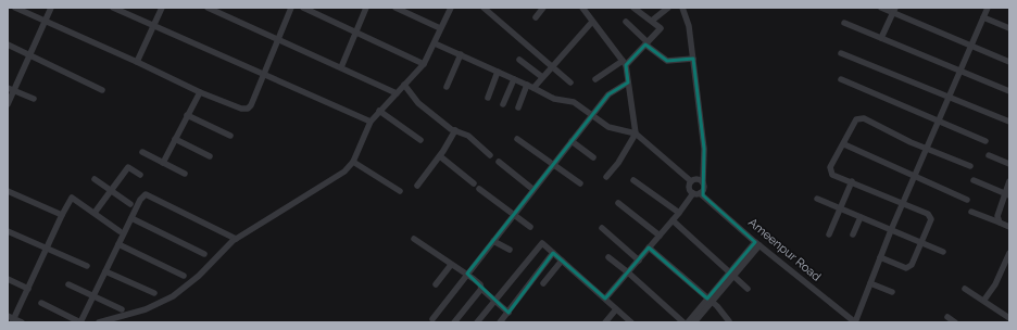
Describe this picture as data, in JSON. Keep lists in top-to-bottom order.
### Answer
{
  "streets": {
    "street": ["Ameenpur Road"]
  }
}
